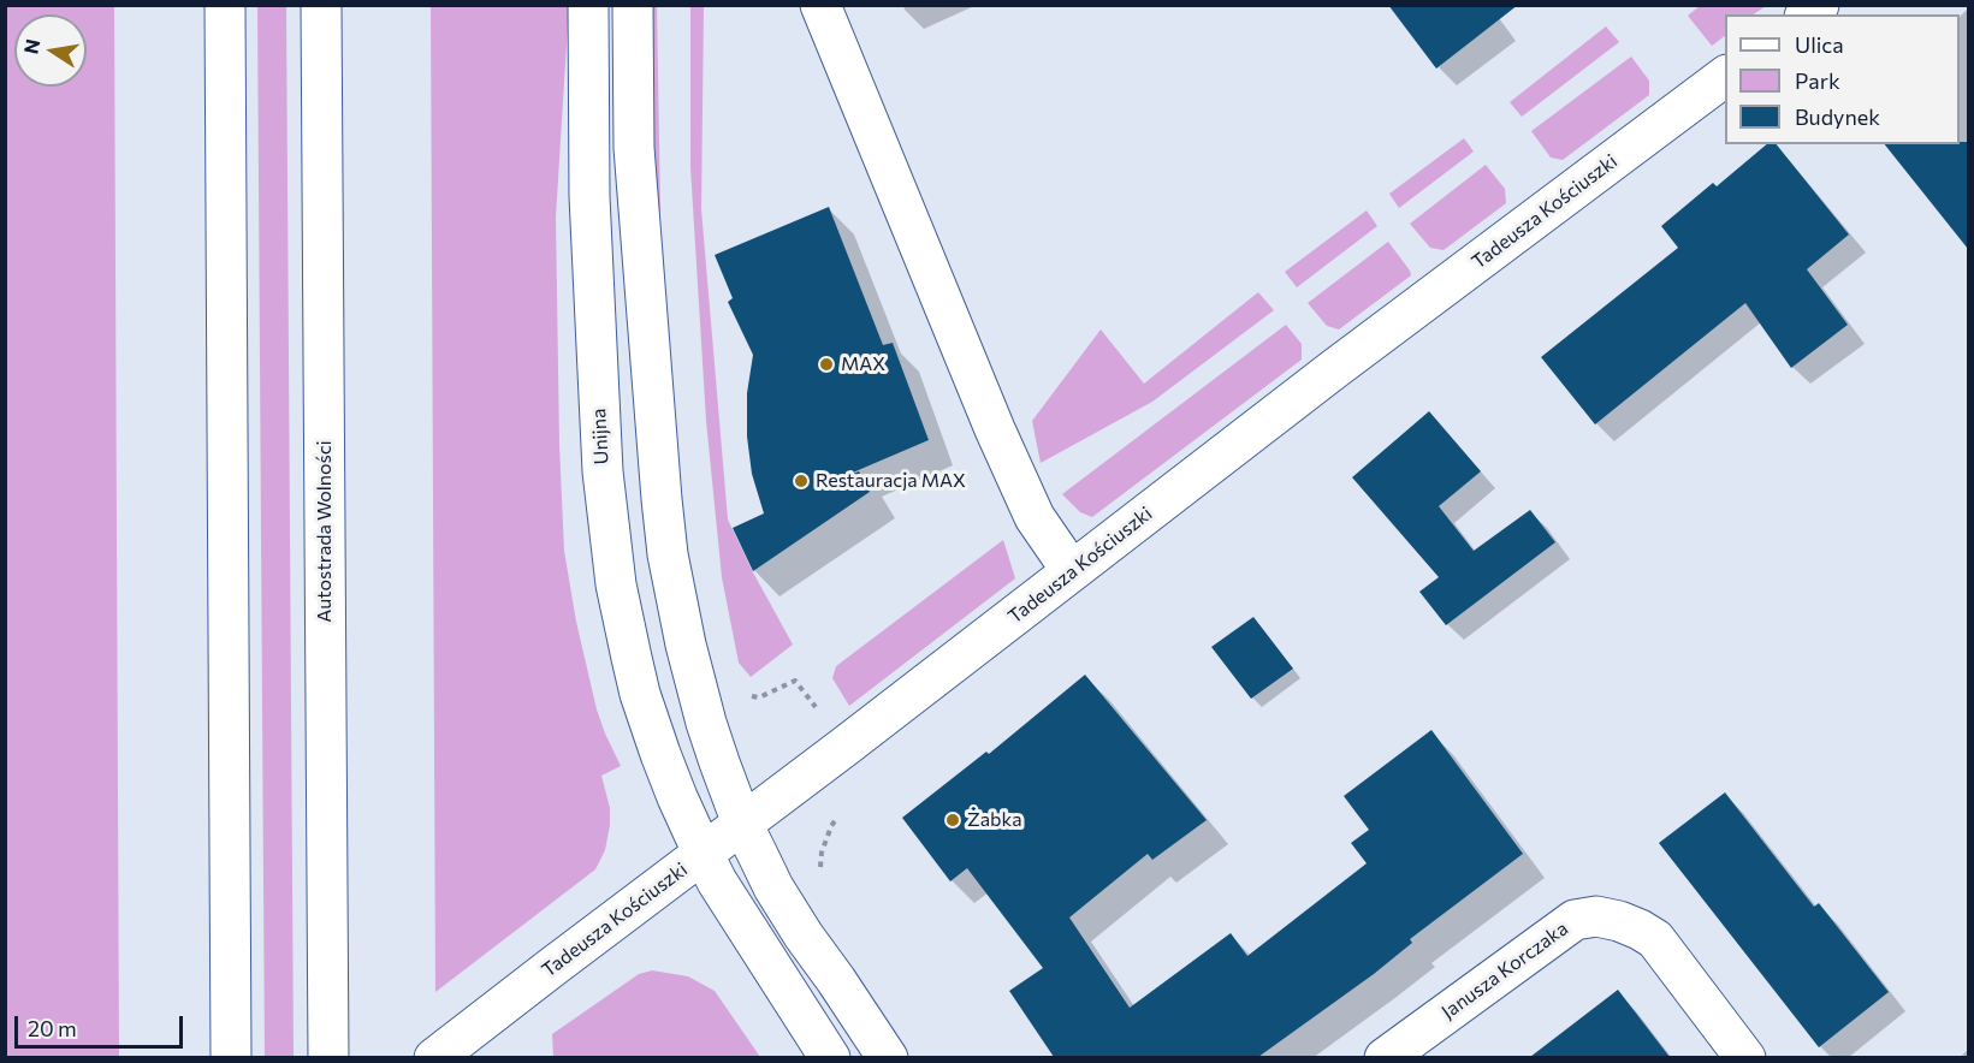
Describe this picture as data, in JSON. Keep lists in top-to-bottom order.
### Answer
{
  "streets": {
    "main road": [
      "Tadeusza Kościuszki",
      "Unijna",
      "Autostrada Wolności",
      "Janusza Korczaka"
    ]
  },
  "crossings": [
    ["Tadeusza Kościuszki", "Unijna"]
  ],
  "places": ["MAX", "Restauracja MAX", "Żabka"],
  "legend": ["Ulica", "Park", "Budynek"],
  "scale_bar": "20 m",
  "north": "left"
}
